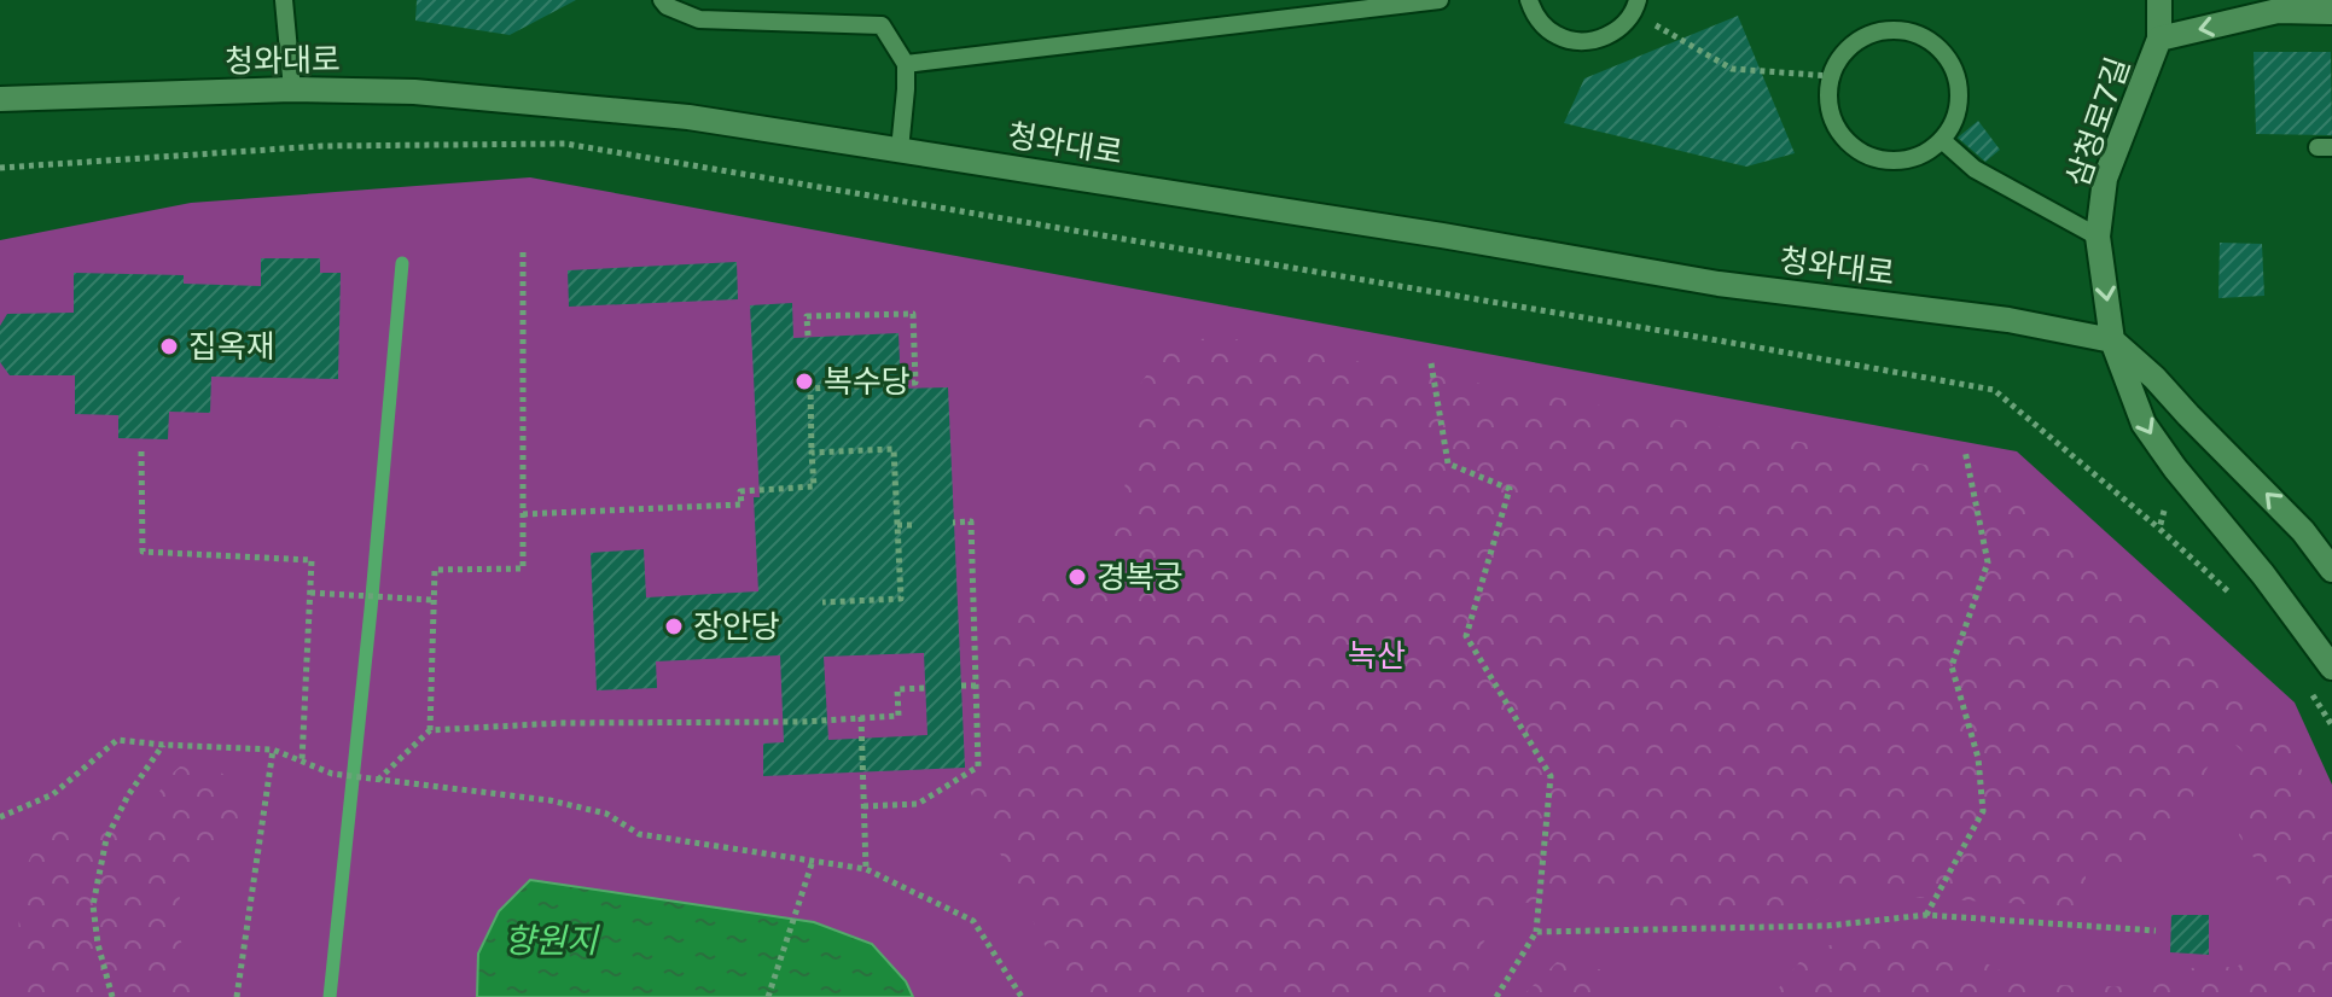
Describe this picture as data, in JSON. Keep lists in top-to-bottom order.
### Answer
{
  "streets": {
    "street": ["청와대로", "삼청로7길"]
  },
  "crossings": [
    ["청와대로", "삼청로7길"]
  ],
  "water": ["향원지"],
  "parks": ["녹산"],
  "places": [
    "집옥재",
    "복수당",
    "경복궁",
    "장안당"
  ]
}
